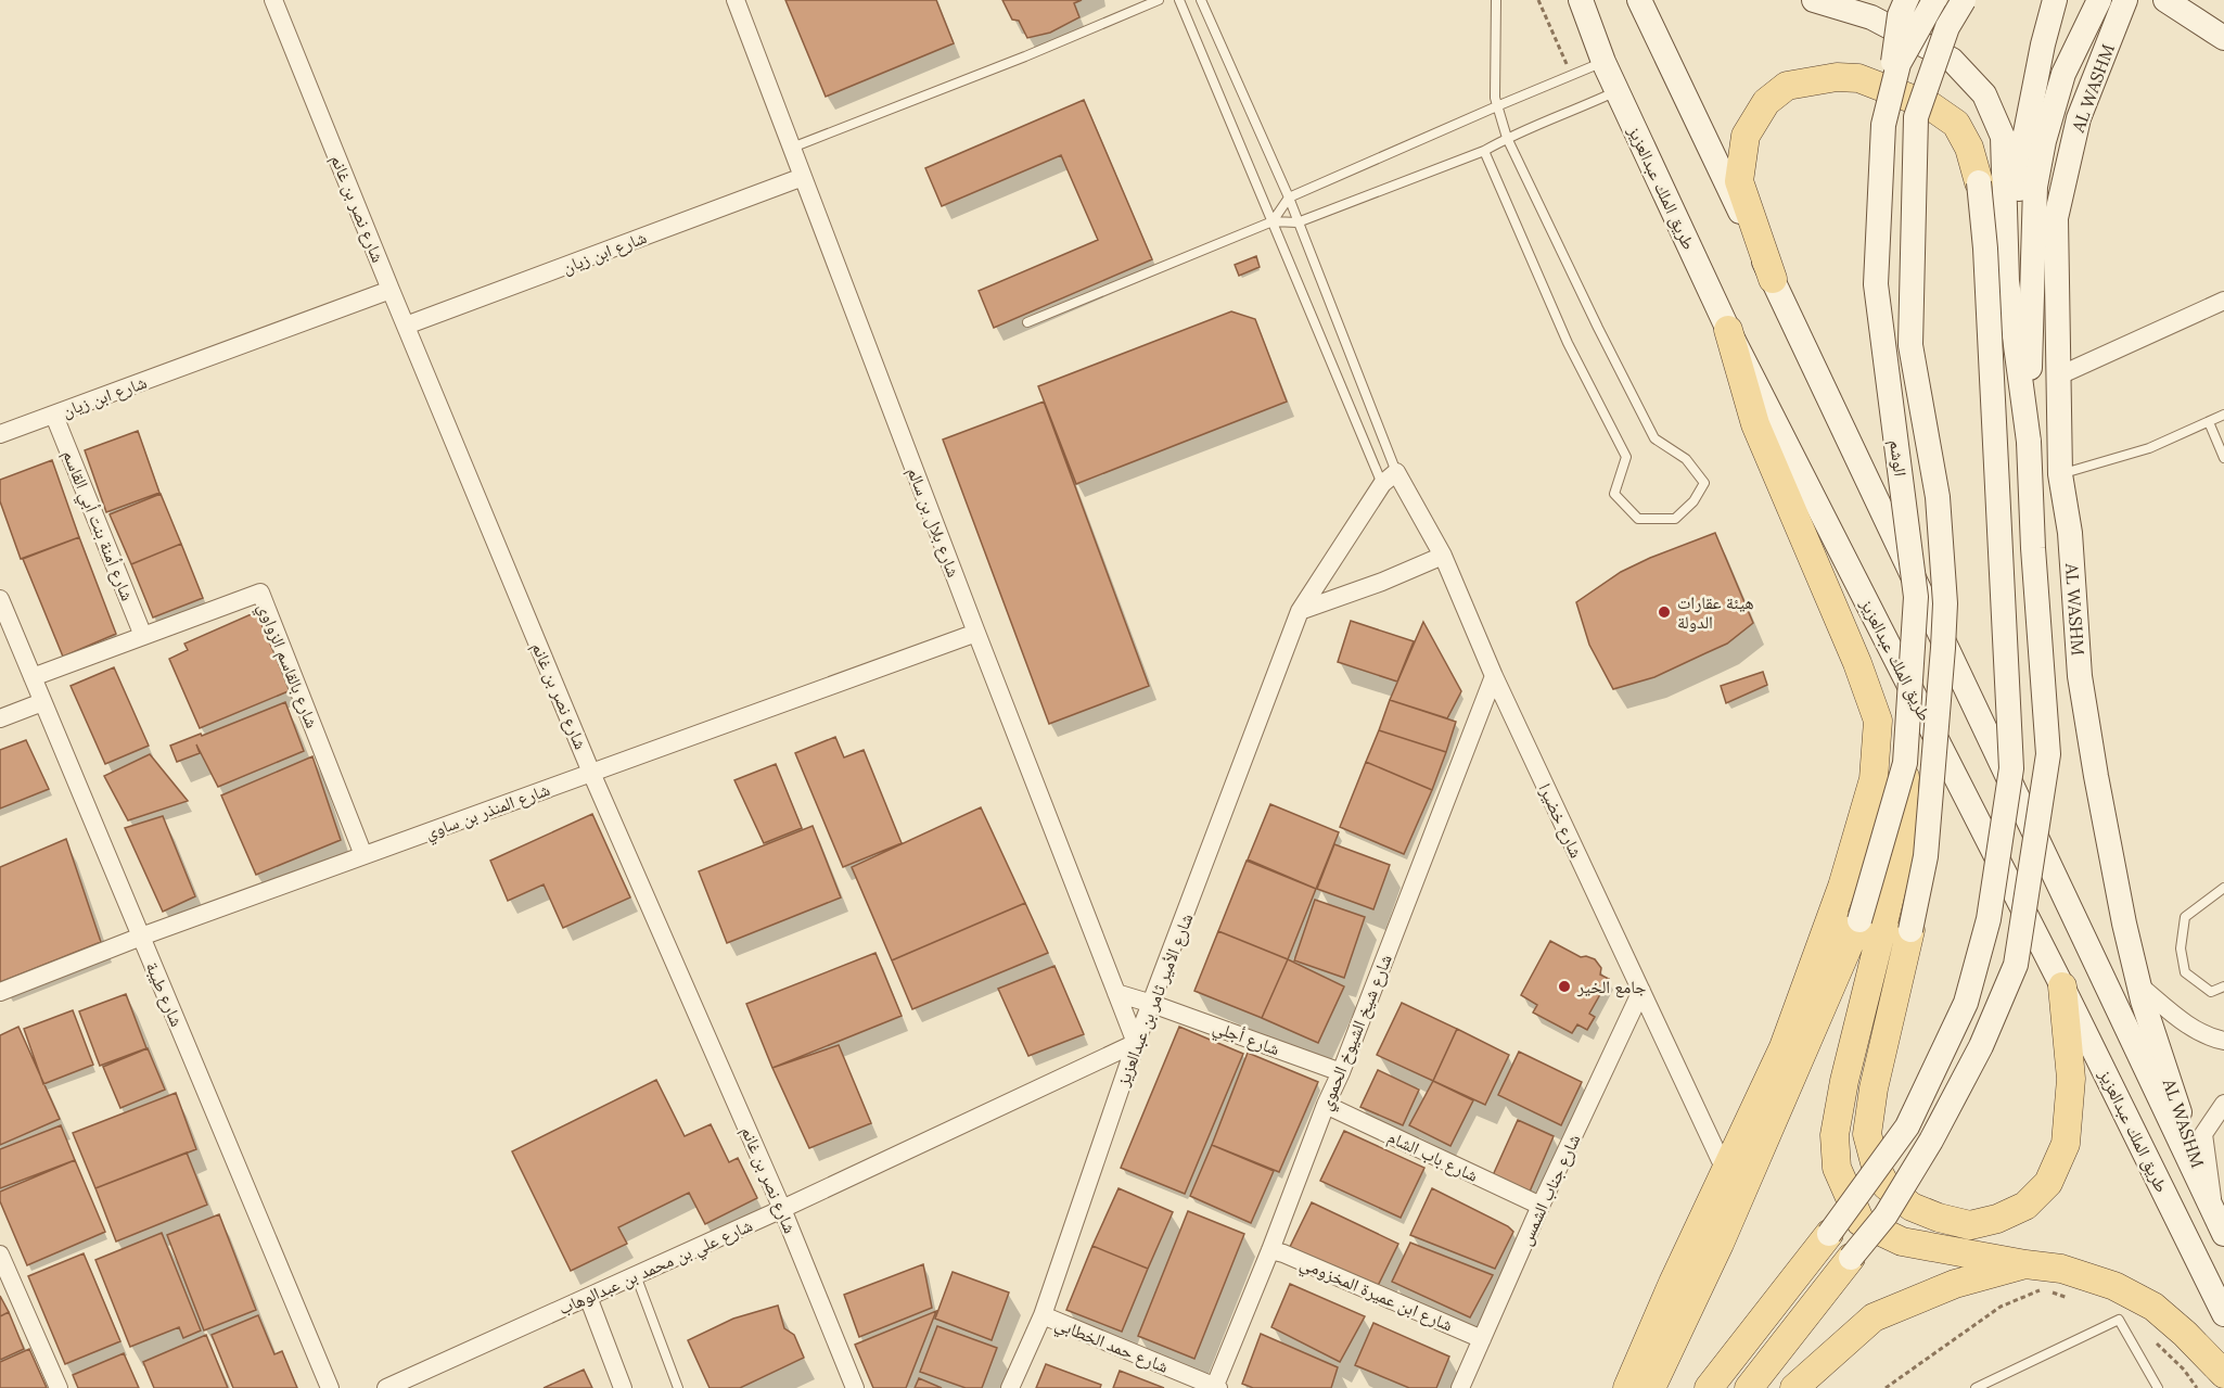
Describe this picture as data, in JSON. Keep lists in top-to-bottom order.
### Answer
{
  "streets": {
    "street": [
      "AL WASHM",
      "طريق الملك عبدالعزيز",
      "شارع نصر بن غانم",
      "شارع ابن زيان",
      "الوشم",
      "شارع بلال بن سالم",
      "شارع أمنة بنت أبي القاسم",
      "شارع بالقاسم الزواوي",
      "شارع المنذر بن ساوي",
      "شارع خضيرا",
      "شارع طيبة",
      "شارع الأمير ثامر بن عبدالعزيز",
      "شارع شيخ الشيوخ الحموي",
      "شارع أجلي",
      "شارع باب الشام",
      "شارع جناب الشمس",
      "شارع علي بن محمد بن عبدالوهاب",
      "شارع ابن عميرة المخزومي",
      "شارع حمد الخطابي"
    ]
  },
  "crossings": [
    ["AL WASHM", "طريق الملك عبدالعزيز"],
    ["شارع نصر بن غانم", "شارع ابن زيان"],
    ["شارع نصر بن غانم", "شارع المنذر بن ساوي"],
    ["شارع نصر بن غانم", "شارع علي بن محمد بن عبدالوهاب"],
    ["شارع ابن زيان", "شارع بلال بن سالم"],
    ["شارع ابن زيان", "شارع أمنة بنت أبي القاسم"],
    ["شارع بلال بن سالم", "شارع المنذر بن ساوي"],
    ["شارع بلال بن سالم", "شارع الأمير ثامر بن عبدالعزيز"],
    ["شارع بلال بن سالم", "شارع أجلي"],
    ["شارع بلال بن سالم", "شارع علي بن محمد بن عبدالوهاب"],
    ["شارع أمنة بنت أبي القاسم", "شارع بالقاسم الزواوي"],
    ["شارع بالقاسم الزواوي", "شارع المنذر بن ساوي"],
    ["شارع بالقاسم الزواوي", "شارع طيبة"],
    ["شارع المنذر بن ساوي", "شارع طيبة"],
    ["شارع خضيرا", "شارع الأمير ثامر بن عبدالعزيز"],
    ["شارع خضيرا", "شارع شيخ الشيوخ الحموي"],
    ["شارع خضيرا", "شارع جناب الشمس"],
    ["شارع الأمير ثامر بن عبدالعزيز", "شارع أجلي"],
    ["شارع الأمير ثامر بن عبدالعزيز", "شارع علي بن محمد بن عبدالوهاب"],
    ["شارع الأمير ثامر بن عبدالعزيز", "شارع حمد الخطابي"],
    ["شارع شيخ الشيوخ الحموي", "شارع أجلي"],
    ["شارع شيخ الشيوخ الحموي", "شارع باب الشام"],
    ["شارع شيخ الشيوخ الحموي", "شارع ابن عميرة المخزومي"],
    ["شارع شيخ الشيوخ الحموي", "شارع حمد الخطابي"],
    ["شارع باب الشام", "شارع جناب الشمس"],
    ["شارع جناب الشمس", "شارع ابن عميرة المخزومي"]
  ],
  "places": ["هيئة عقارات الدولة", "جامع الخير"]
}
